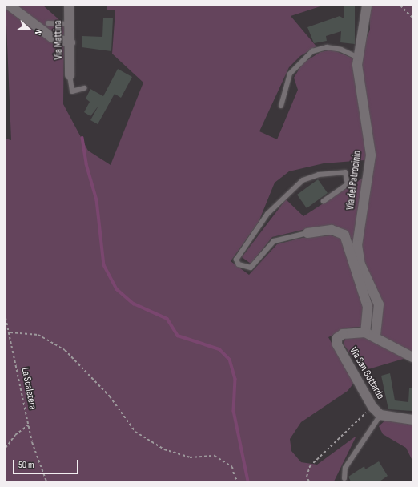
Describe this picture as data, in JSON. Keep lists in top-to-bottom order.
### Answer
{
  "streets": {
    "street": ["Via Mattina", "Via del Patrocinio", "Via San Gottardo"],
    "path": ["La Scaletera"]
  },
  "crossings": [
    ["Via del Patrocinio", "Via San Gottardo"]
  ],
  "scale_bar": "50 m",
  "north": "right"
}
